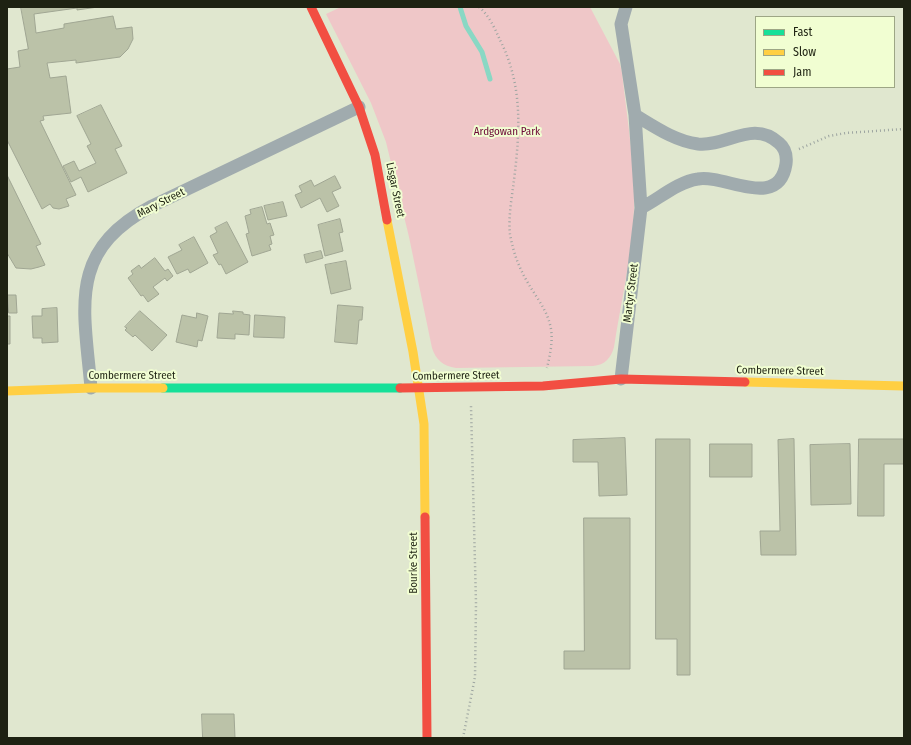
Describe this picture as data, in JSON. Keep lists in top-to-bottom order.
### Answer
{
  "streets": {
    "street": [
      "Lisgar Street",
      "Mary Street",
      "Martyr Street",
      "Combermere Street",
      "Bourke Street"
    ]
  },
  "crossings": [
    ["Lisgar Street", "Mary Street"],
    ["Lisgar Street", "Combermere Street"],
    ["Lisgar Street", "Bourke Street"],
    ["Mary Street", "Combermere Street"],
    ["Martyr Street", "Combermere Street"],
    ["Combermere Street", "Bourke Street"]
  ],
  "parks": ["Ardgowan Park"],
  "legend": ["Fast", "Slow", "Jam"]
}
